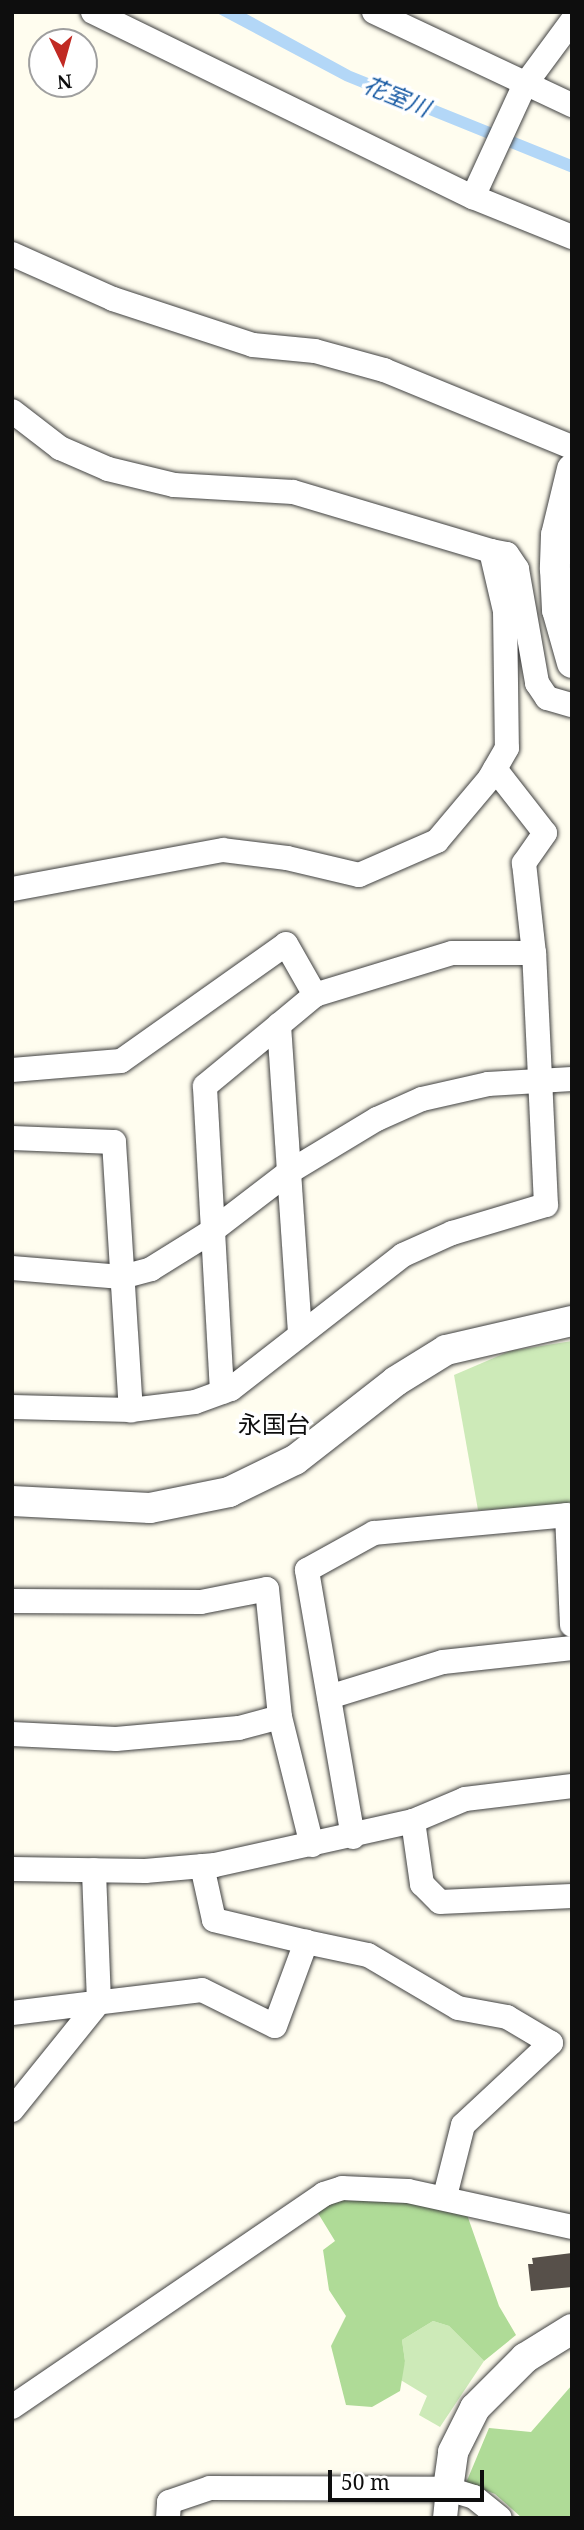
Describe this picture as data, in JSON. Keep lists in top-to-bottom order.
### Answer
{
  "districts": ["永国台"],
  "water": ["花室川"],
  "scale_bar": "50 m",
  "north": "bottom"
}
